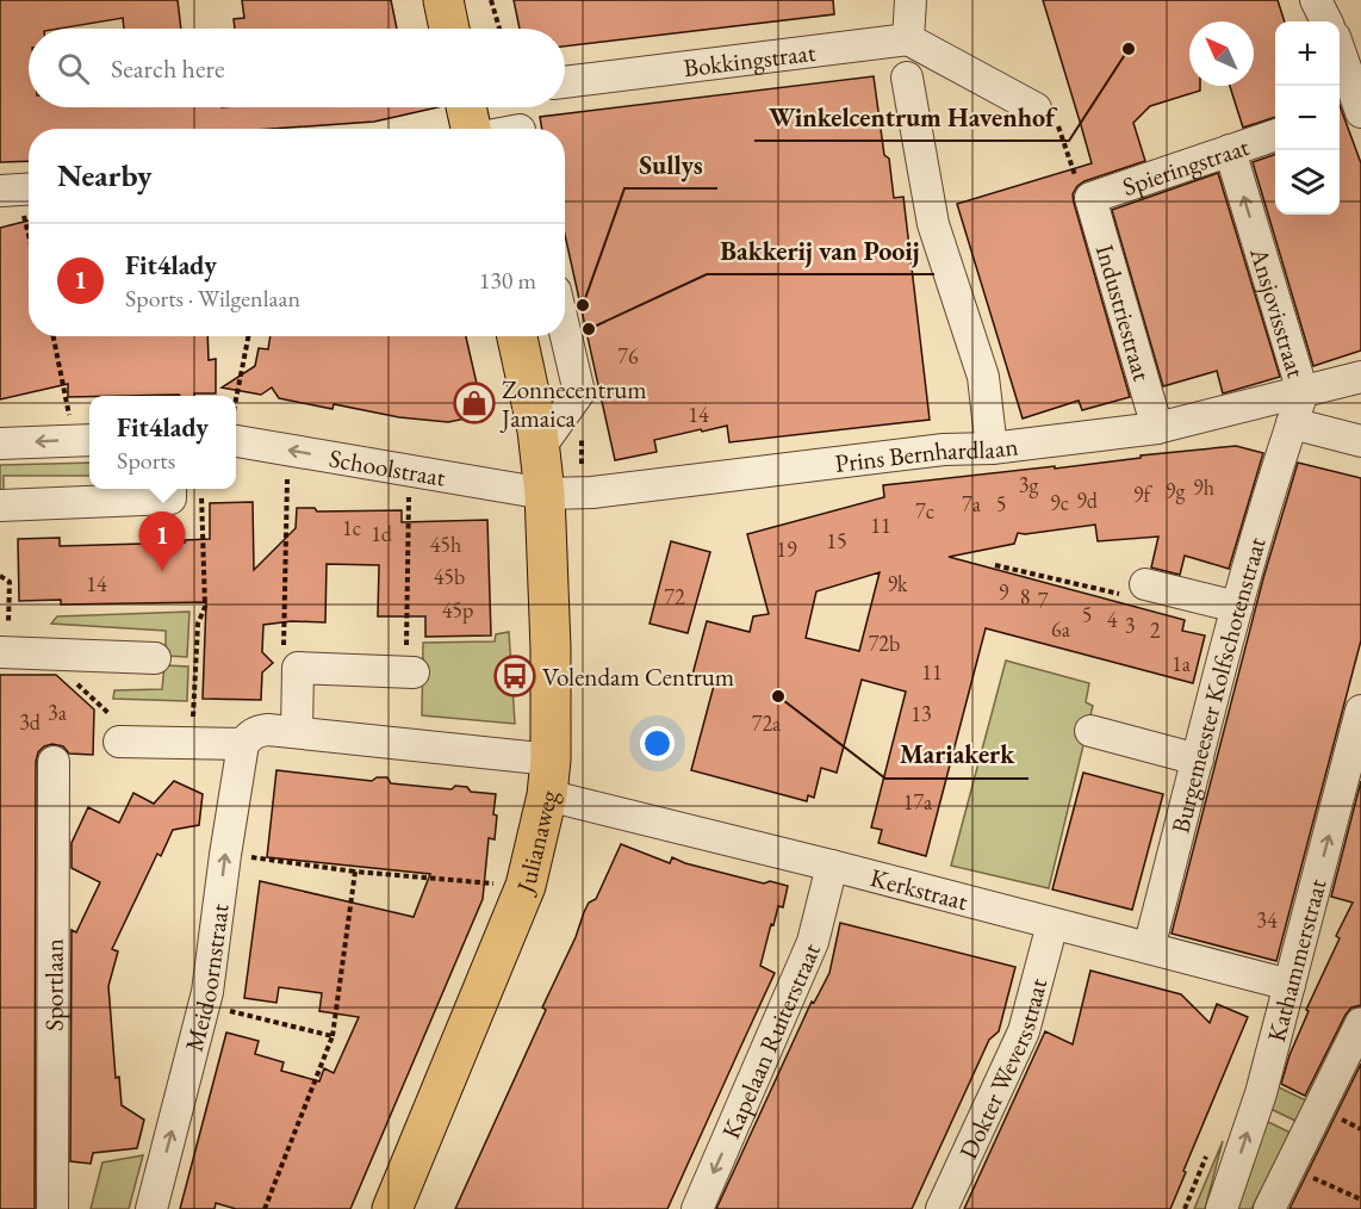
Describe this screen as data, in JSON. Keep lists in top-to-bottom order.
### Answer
{
  "streets": {
    "main road": ["Julianaweg"],
    "street": [
      "Bokkingstraat",
      "Spieringstraat",
      "Industriestraat",
      "Ansjovisstraat",
      "Prins Bernhardlaan",
      "Schoolstraat",
      "Burgemeester Kolfschotenstraat",
      "Kerkstraat",
      "Kathammerstraat",
      "Meidoornstraat",
      "Sportlaan",
      "Kapelaan Ruiterstraat",
      "Dokter Weversstraat"
    ]
  },
  "crossings": [
    ["Spieringstraat", "Industriestraat"],
    ["Spieringstraat", "Ansjovisstraat"],
    ["Industriestraat", "Prins Bernhardlaan"],
    ["Ansjovisstraat", "Prins Bernhardlaan"],
    ["Ansjovisstraat", "Burgemeester Kolfschotenstraat"],
    ["Prins Bernhardlaan", "Schoolstraat"],
    ["Prins Bernhardlaan", "Burgemeester Kolfschotenstraat"],
    ["Prins Bernhardlaan", "Julianaweg"],
    ["Schoolstraat", "Julianaweg"],
    ["Burgemeester Kolfschotenstraat", "Kerkstraat"],
    ["Julianaweg", "Kerkstraat"],
    ["Kerkstraat", "Kathammerstraat"],
    ["Kerkstraat", "Kapelaan Ruiterstraat"],
    ["Kerkstraat", "Dokter Weversstraat"]
  ],
  "one_way": ["Ansjovisstraat", "Meidoornstraat", "Kapelaan Ruiterstraat"],
  "places": {
    "other": [
      "Winkelcentrum Havenhof",
      "Sullys",
      "Bakkerij van Pooij",
      "Mariakerk"
    ],
    "shop": ["Zonnecentrum Jamaica"],
    "bus stop": ["Volendam Centrum"]
  },
  "house_numbers": [
    "76",
    "14",
    "3g",
    "9h",
    "9g",
    "9f",
    "9d",
    "9c",
    "7a",
    "5",
    "7c",
    "11",
    "1c",
    "1d",
    "15",
    "45h",
    "19",
    "45b",
    "14",
    "9k",
    "9",
    "72",
    "8",
    "7",
    "45p",
    "5",
    "4",
    "3",
    "6a",
    "2",
    "72b",
    "1a",
    "11",
    "3a",
    "13",
    "3d",
    "72a",
    "17a",
    "34"
  ],
  "north": "top left",
  "page": {
    "map_buttons": ["+", "−"],
    "search": "Search here",
    "heading": "Nearby",
    "list": [
      {
        "mark": "1",
        "name": "Fit4lady",
        "note": "Sports · Wilgenlaan",
        "value": "130 m"
      }
    ],
    "popup": ["Fit4lady", "Sports"],
    "pins": "1"
  }
}
